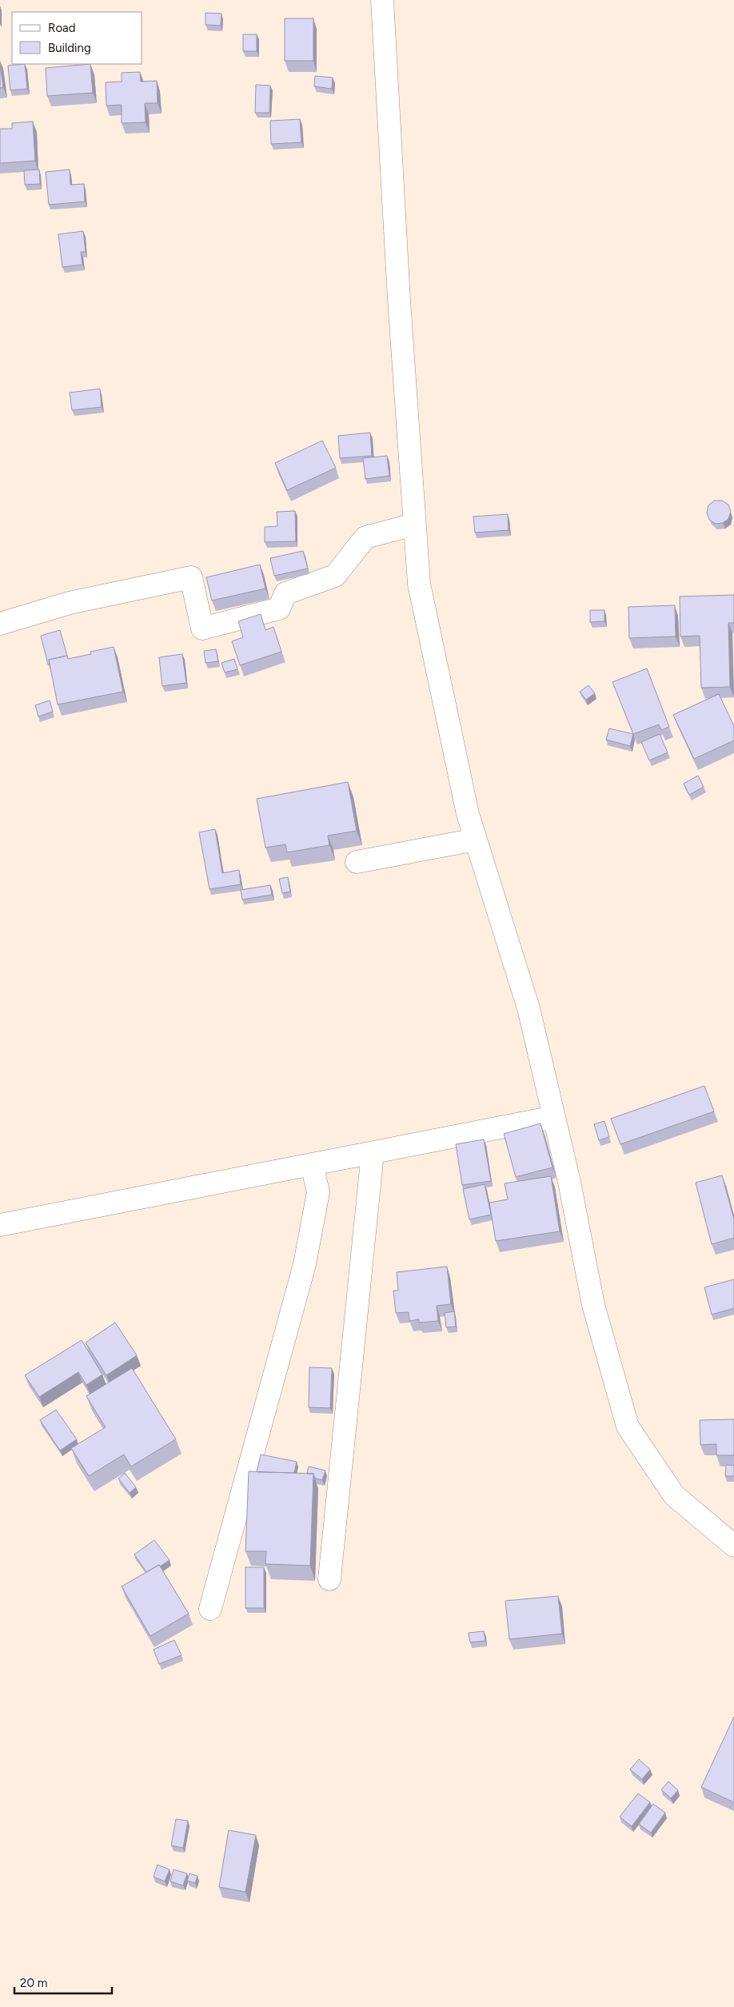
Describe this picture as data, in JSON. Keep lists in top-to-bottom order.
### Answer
{
  "legend": ["Road", "Building"],
  "scale_bar": "20 m"
}
